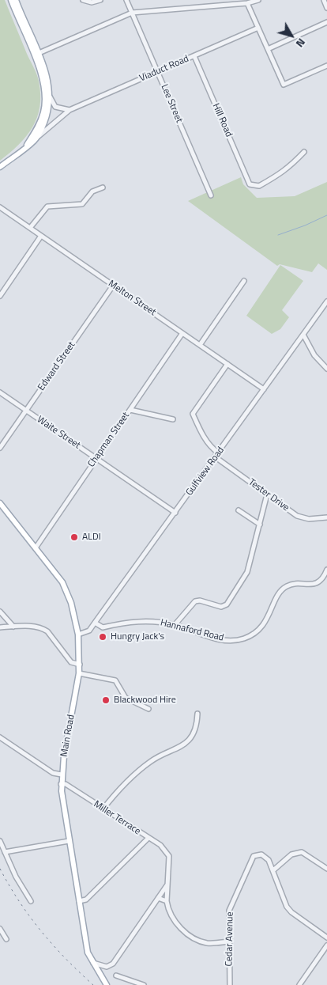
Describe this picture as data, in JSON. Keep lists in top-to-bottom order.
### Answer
{
  "streets": {
    "main road": ["Main Road"],
    "street": [
      "Viaduct Road",
      "Lee Street",
      "Hill Road",
      "Melton Street",
      "Edward Street",
      "Waite Street",
      "Chapman Street",
      "Gulfview Road",
      "Tester Drive",
      "Hannaford Road",
      "Miller Terrace",
      "Cedar Avenue"
    ]
  },
  "crossings": [
    ["Viaduct Road", "Lee Street"],
    ["Viaduct Road", "Hill Road"],
    ["Melton Street", "Edward Street"],
    ["Melton Street", "Chapman Street"],
    ["Melton Street", "Gulfview Road"],
    ["Edward Street", "Waite Street"],
    ["Waite Street", "Chapman Street"],
    ["Waite Street", "Gulfview Road"],
    ["Chapman Street", "Main Road"],
    ["Gulfview Road", "Tester Drive"],
    ["Gulfview Road", "Hannaford Road"],
    ["Gulfview Road", "Main Road"],
    ["Main Road", "Miller Terrace"]
  ],
  "places": ["ALDI", "Hungry Jack's", "Blackwood Hire"],
  "north": "bottom right"
}
